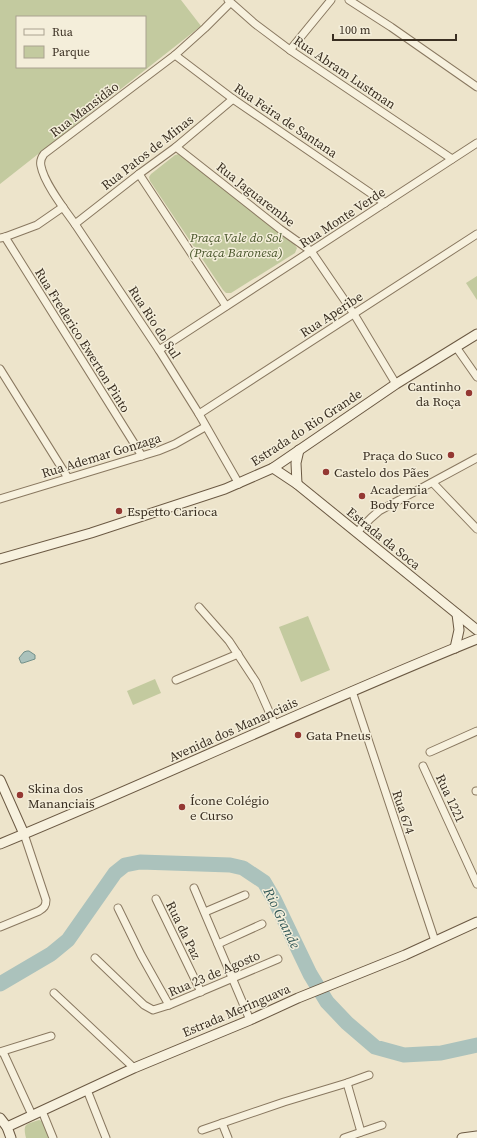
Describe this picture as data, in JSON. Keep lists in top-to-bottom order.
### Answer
{
  "streets": {
    "street": [
      "Rua Abram Lustman",
      "Rua Mansidão",
      "Rua Feira de Santana",
      "Rua Patos de Minas",
      "Rua Jaguarembe",
      "Rua Monte Verde",
      "Rua Aperibe",
      "Rua Rio do Sul",
      "Rua Frederico Ewerton Pinto",
      "Estrada do Rio Grande",
      "Rua Ademar Gonzaga",
      "Estrada da Soca",
      "Avenida dos Mananciais",
      "Rua 1221",
      "Rua 674",
      "Rua da Paz",
      "Rua 23 de Agosto",
      "Estrada Meringuava"
    ]
  },
  "crossings": [
    ["Rua Abram Lustman", "Rua Mansidão"],
    ["Rua Abram Lustman", "Rua Monte Verde"],
    ["Rua Mansidão", "Rua Feira de Santana"],
    ["Rua Mansidão", "Rua Rio do Sul"],
    ["Rua Feira de Santana", "Rua Patos de Minas"],
    ["Rua Feira de Santana", "Rua Monte Verde"],
    ["Rua Patos de Minas", "Rua Jaguarembe"],
    ["Rua Patos de Minas", "Rua Rio do Sul"],
    ["Rua Jaguarembe", "Rua Monte Verde"],
    ["Rua Jaguarembe", "Rua Aperibe"],
    ["Rua Jaguarembe", "Estrada do Rio Grande"],
    ["Rua Monte Verde", "Rua Rio do Sul"],
    ["Rua Aperibe", "Rua Rio do Sul"],
    ["Rua Rio do Sul", "Estrada do Rio Grande"],
    ["Rua Rio do Sul", "Rua Ademar Gonzaga"],
    ["Rua Frederico Ewerton Pinto", "Rua Ademar Gonzaga"],
    ["Estrada do Rio Grande", "Estrada da Soca"],
    ["Avenida dos Mananciais", "Rua 674"],
    ["Rua 674", "Estrada Meringuava"],
    ["Rua da Paz", "Rua 23 de Agosto"]
  ],
  "water": ["Rio Grande"],
  "parks": ["Praça Vale do Sol (Praça Baronesa)"],
  "places": [
    "Cantinho da Roça",
    "Praça do Suco",
    "Castelo dos Pães",
    "Academia Body Force",
    "Espetto Carioca",
    "Gata Pneus",
    "Skina dos Mananciais",
    "Ícone Colégio e Curso"
  ],
  "legend": ["Rua", "Parque"],
  "scale_bar": "100 m"
}
